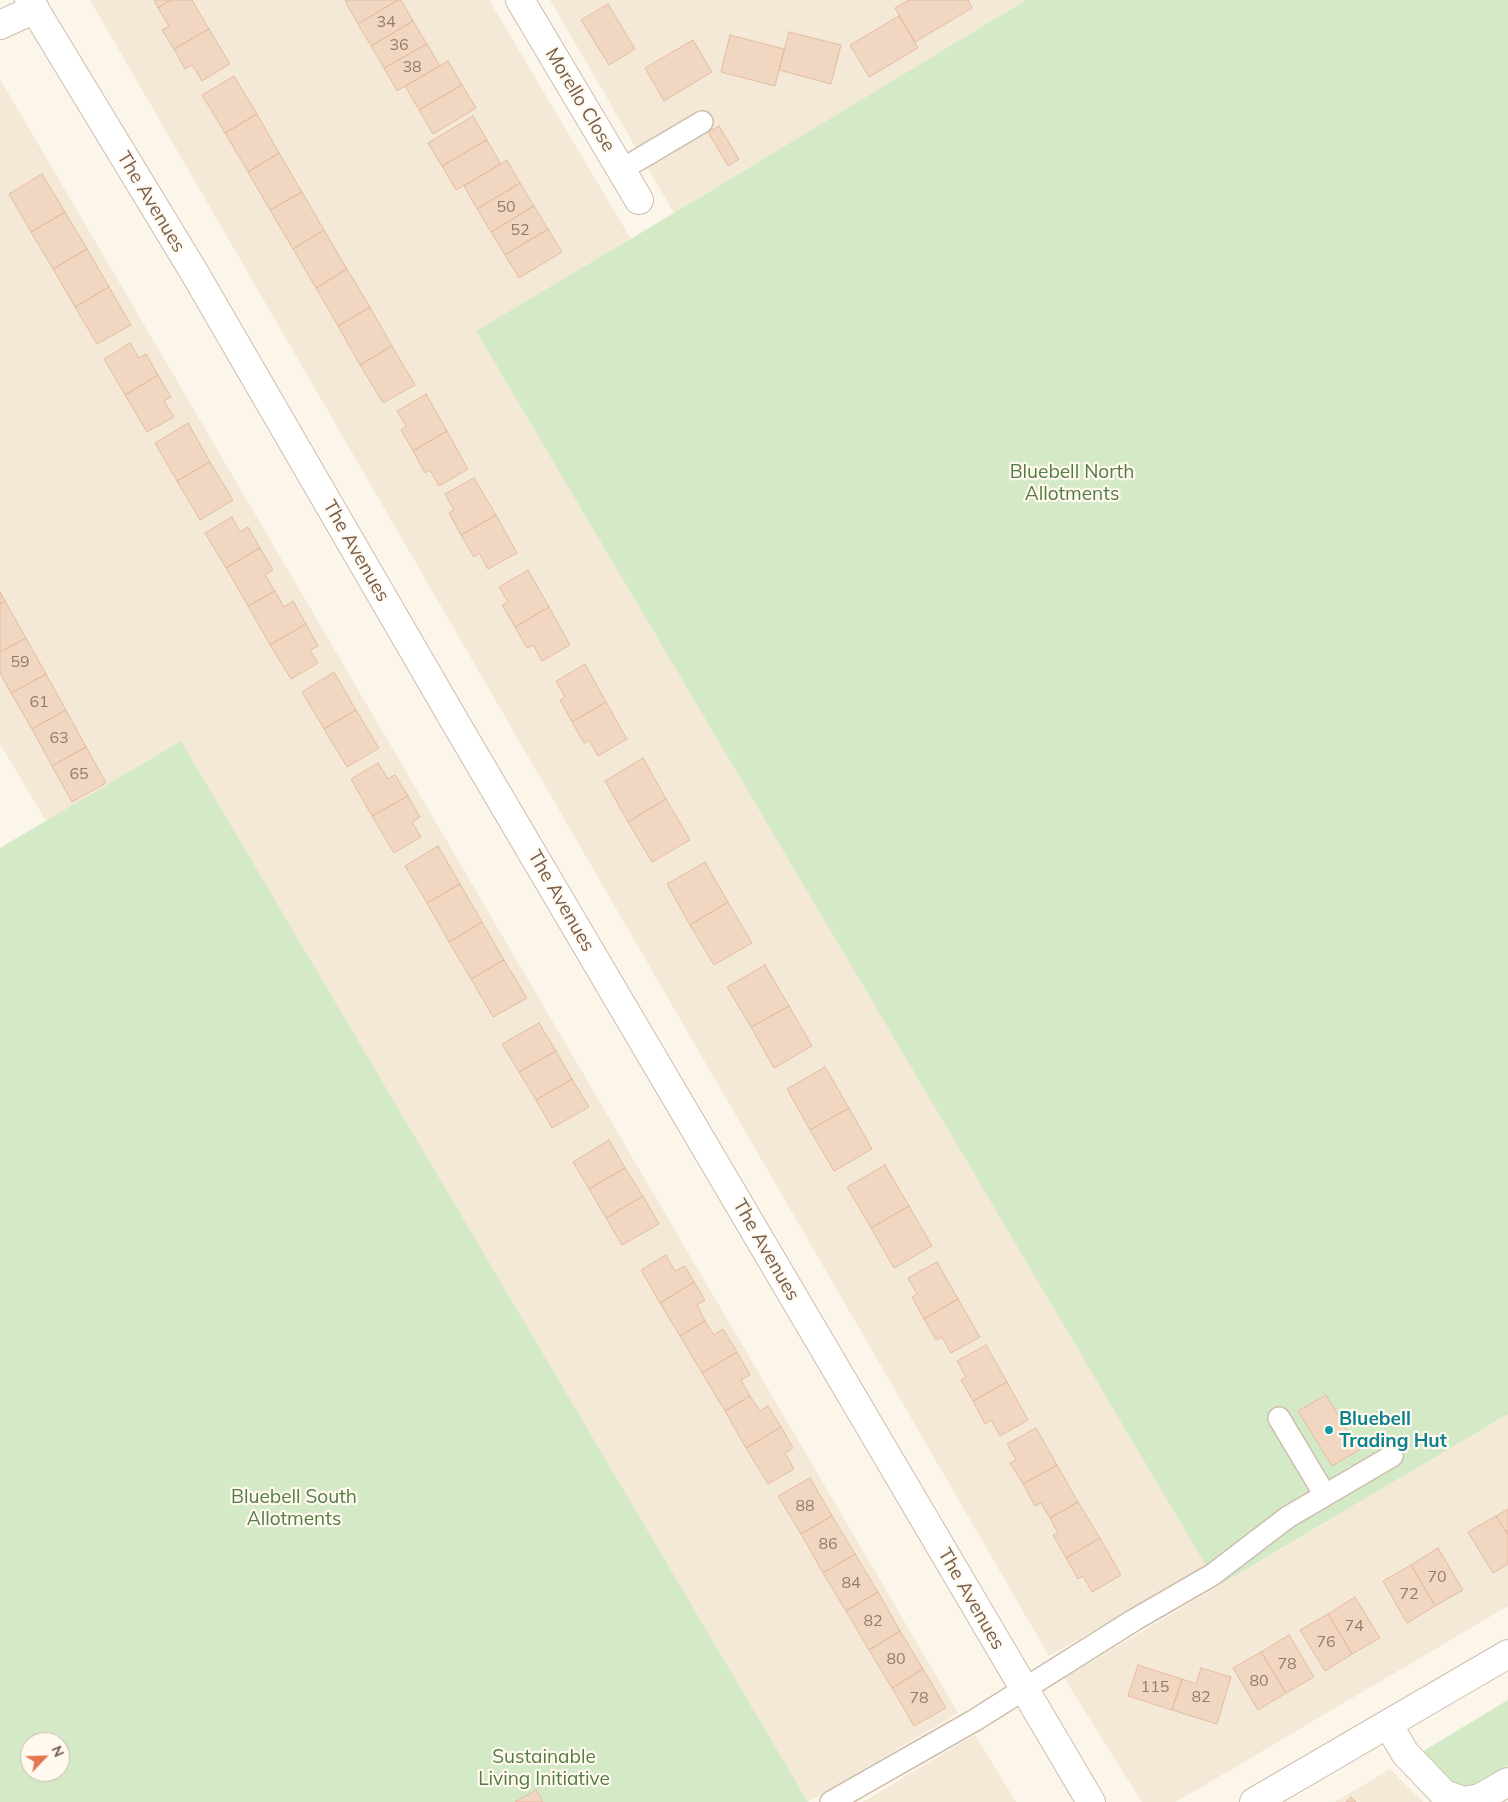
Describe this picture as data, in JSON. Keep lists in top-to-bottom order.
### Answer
{
  "streets": {
    "street": ["Morello Close", "The Avenues"]
  },
  "parks": ["Bluebell North Allotments", "Bluebell South Allotments", "Sustainable Living Initiative"],
  "places": ["Bluebell Trading Hut"],
  "house_numbers": [
    "34",
    "36",
    "38",
    "50",
    "52",
    "59",
    "61",
    "63",
    "65",
    "88",
    "86",
    "70",
    "84",
    "72",
    "82",
    "74",
    "76",
    "80",
    "78",
    "80",
    "115",
    "82",
    "78"
  ],
  "north": "top right"
}
